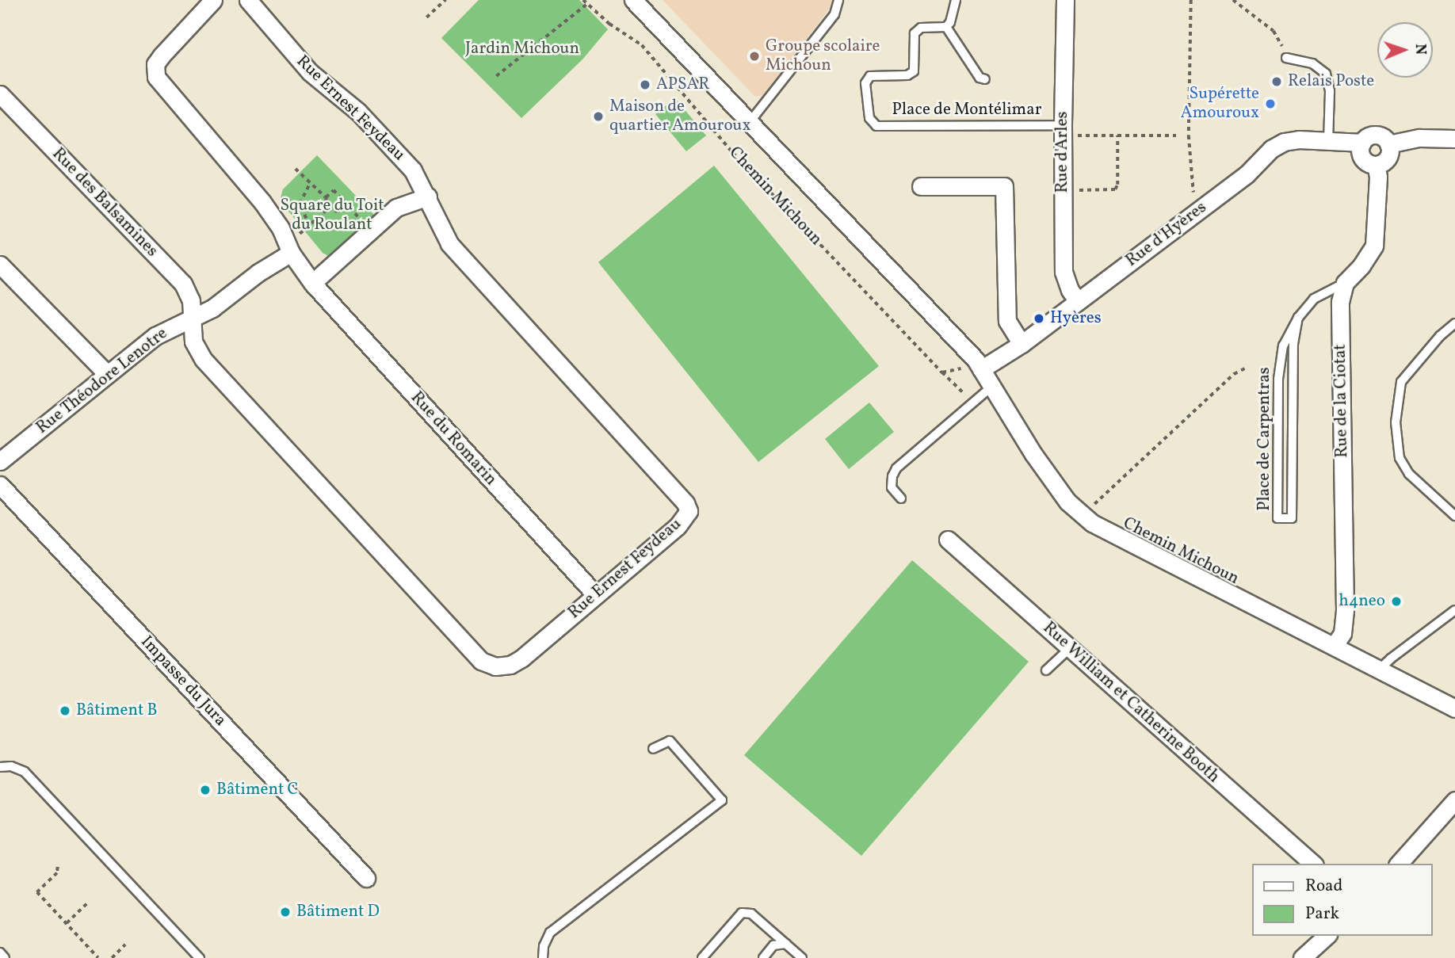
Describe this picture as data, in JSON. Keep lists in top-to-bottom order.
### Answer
{
  "streets": {
    "street": [
      "Rue Ernest Feydeau",
      "Rue d'Arles",
      "Chemin Michoun",
      "Rue des Balsamines",
      "Rue d'Hyères",
      "Rue Théodore Lenotre",
      "Rue de la Ciotat",
      "Rue du Romarin",
      "Impasse du Jura",
      "Rue William et Catherine Booth"
    ],
    "lane": ["Place de Montélimar", "Place de Carpentras"]
  },
  "crossings": [
    ["Rue Ernest Feydeau", "Rue des Balsamines"],
    ["Rue Ernest Feydeau", "Rue Théodore Lenotre"],
    ["Rue Ernest Feydeau", "Rue du Romarin"],
    ["Place de Montélimar", "Rue d'Arles"],
    ["Rue d'Arles", "Rue d'Hyères"],
    ["Chemin Michoun", "Rue d'Hyères"],
    ["Chemin Michoun", "Rue de la Ciotat"],
    ["Rue des Balsamines", "Rue Théodore Lenotre"],
    ["Rue Théodore Lenotre", "Rue du Romarin"],
    ["Rue de la Ciotat", "Place de Carpentras"]
  ],
  "parks": ["Jardin Michoun", "Square du Toit du Roulant"],
  "places": [
    "Groupe scolaire Michoun",
    "Relais Poste",
    "APSAR",
    "Supérette Amouroux",
    "Maison de quartier Amouroux",
    "Hyères",
    "h4neo",
    "Bâtiment B",
    "Bâtiment C",
    "Bâtiment D"
  ],
  "legend": ["Road", "Park"],
  "north": "right"
}
